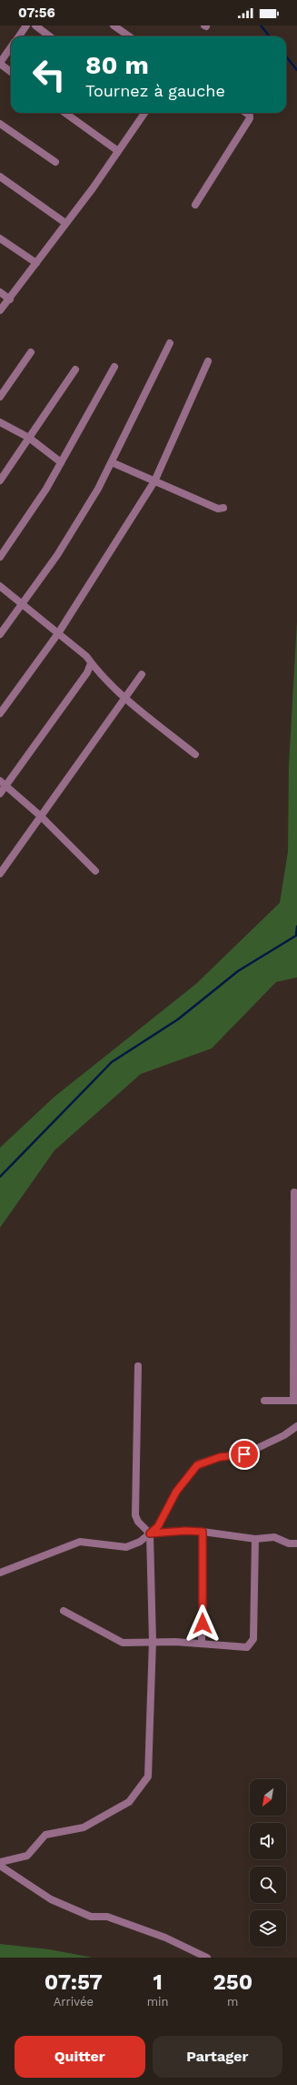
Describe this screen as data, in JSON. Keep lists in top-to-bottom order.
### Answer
{
  "north": "bottom left",
  "page": {
    "status": "07:56",
    "turn": ["80 m", "Tournez à gauche"],
    "eta": [
      "07:57",
      "Arrivée",
      "1",
      "min",
      "250",
      "m"
    ],
    "buttons": ["Quitter", "Partager"]
  }
}
